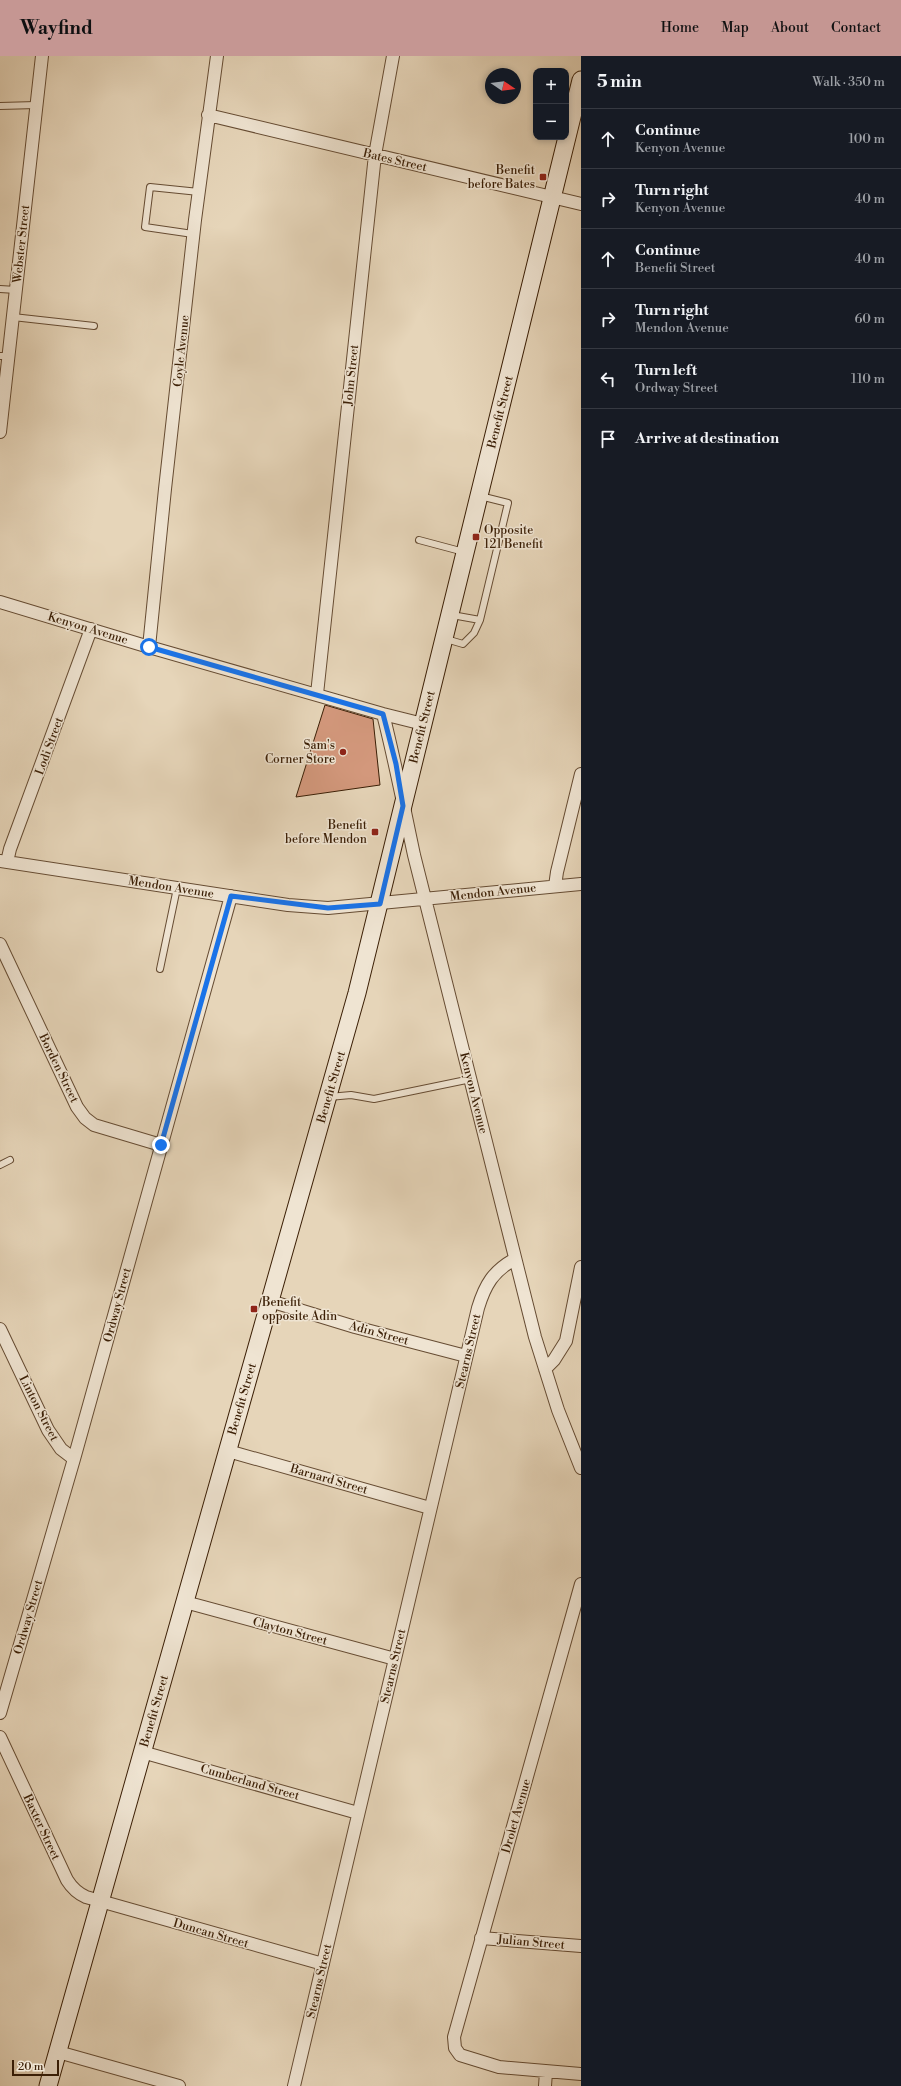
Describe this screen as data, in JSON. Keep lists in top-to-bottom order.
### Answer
{
  "streets": {
    "street": [
      "Bates Street",
      "Webster Street",
      "Coyle Avenue",
      "John Street",
      "Benefit Street",
      "Kenyon Avenue",
      "Lodi Street",
      "Mendon Avenue",
      "Borden Street",
      "Ordway Street",
      "Adin Street",
      "Stearns Street",
      "Linton Street",
      "Barnard Street",
      "Clayton Street",
      "Cumberland Street",
      "Drolet Avenue",
      "Baxter Street",
      "Duncan Street",
      "Julian Street"
    ]
  },
  "crossings": [
    ["Bates Street", "Coyle Avenue"],
    ["Bates Street", "John Street"],
    ["Bates Street", "Benefit Street"],
    ["Coyle Avenue", "Kenyon Avenue"],
    ["John Street", "Kenyon Avenue"],
    ["Benefit Street", "Kenyon Avenue"],
    ["Benefit Street", "Mendon Avenue"],
    ["Benefit Street", "Adin Street"],
    ["Benefit Street", "Barnard Street"],
    ["Benefit Street", "Clayton Street"],
    ["Benefit Street", "Cumberland Street"],
    ["Benefit Street", "Baxter Street"],
    ["Benefit Street", "Duncan Street"],
    ["Kenyon Avenue", "Lodi Street"],
    ["Kenyon Avenue", "Mendon Avenue"],
    ["Kenyon Avenue", "Stearns Street"],
    ["Lodi Street", "Mendon Avenue"],
    ["Mendon Avenue", "Ordway Street"],
    ["Borden Street", "Ordway Street"],
    ["Ordway Street", "Linton Street"],
    ["Adin Street", "Stearns Street"],
    ["Stearns Street", "Barnard Street"],
    ["Stearns Street", "Clayton Street"],
    ["Stearns Street", "Cumberland Street"],
    ["Stearns Street", "Duncan Street"],
    ["Drolet Avenue", "Julian Street"],
    ["Baxter Street", "Duncan Street"]
  ],
  "places": {
    "transit": [
      "Benefit before Bates",
      "Opposite 121 Benefit",
      "Benefit before Mendon",
      "Benefit opposite Adin"
    ],
    "other": ["Sam's Corner Store"]
  },
  "scale_bar": "20 m",
  "north": "right",
  "page": {
    "header": "Wayfind",
    "nav": [
      "Home",
      "Map",
      "About",
      "Contact"
    ],
    "heading": ["5 min", "Walk · 350 m"],
    "map_buttons": ["+", "−"],
    "list": [
      ["Continue", "Kenyon Avenue", "100 m"],
      ["Turn right", "Kenyon Avenue", "40 m"],
      ["Continue", "Benefit Street", "40 m"],
      ["Turn right", "Mendon Avenue", "60 m"],
      ["Turn left", "Ordway Street", "110 m"],
      "Arrive at destination"
    ],
    "scale": "20 m"
  }
}
